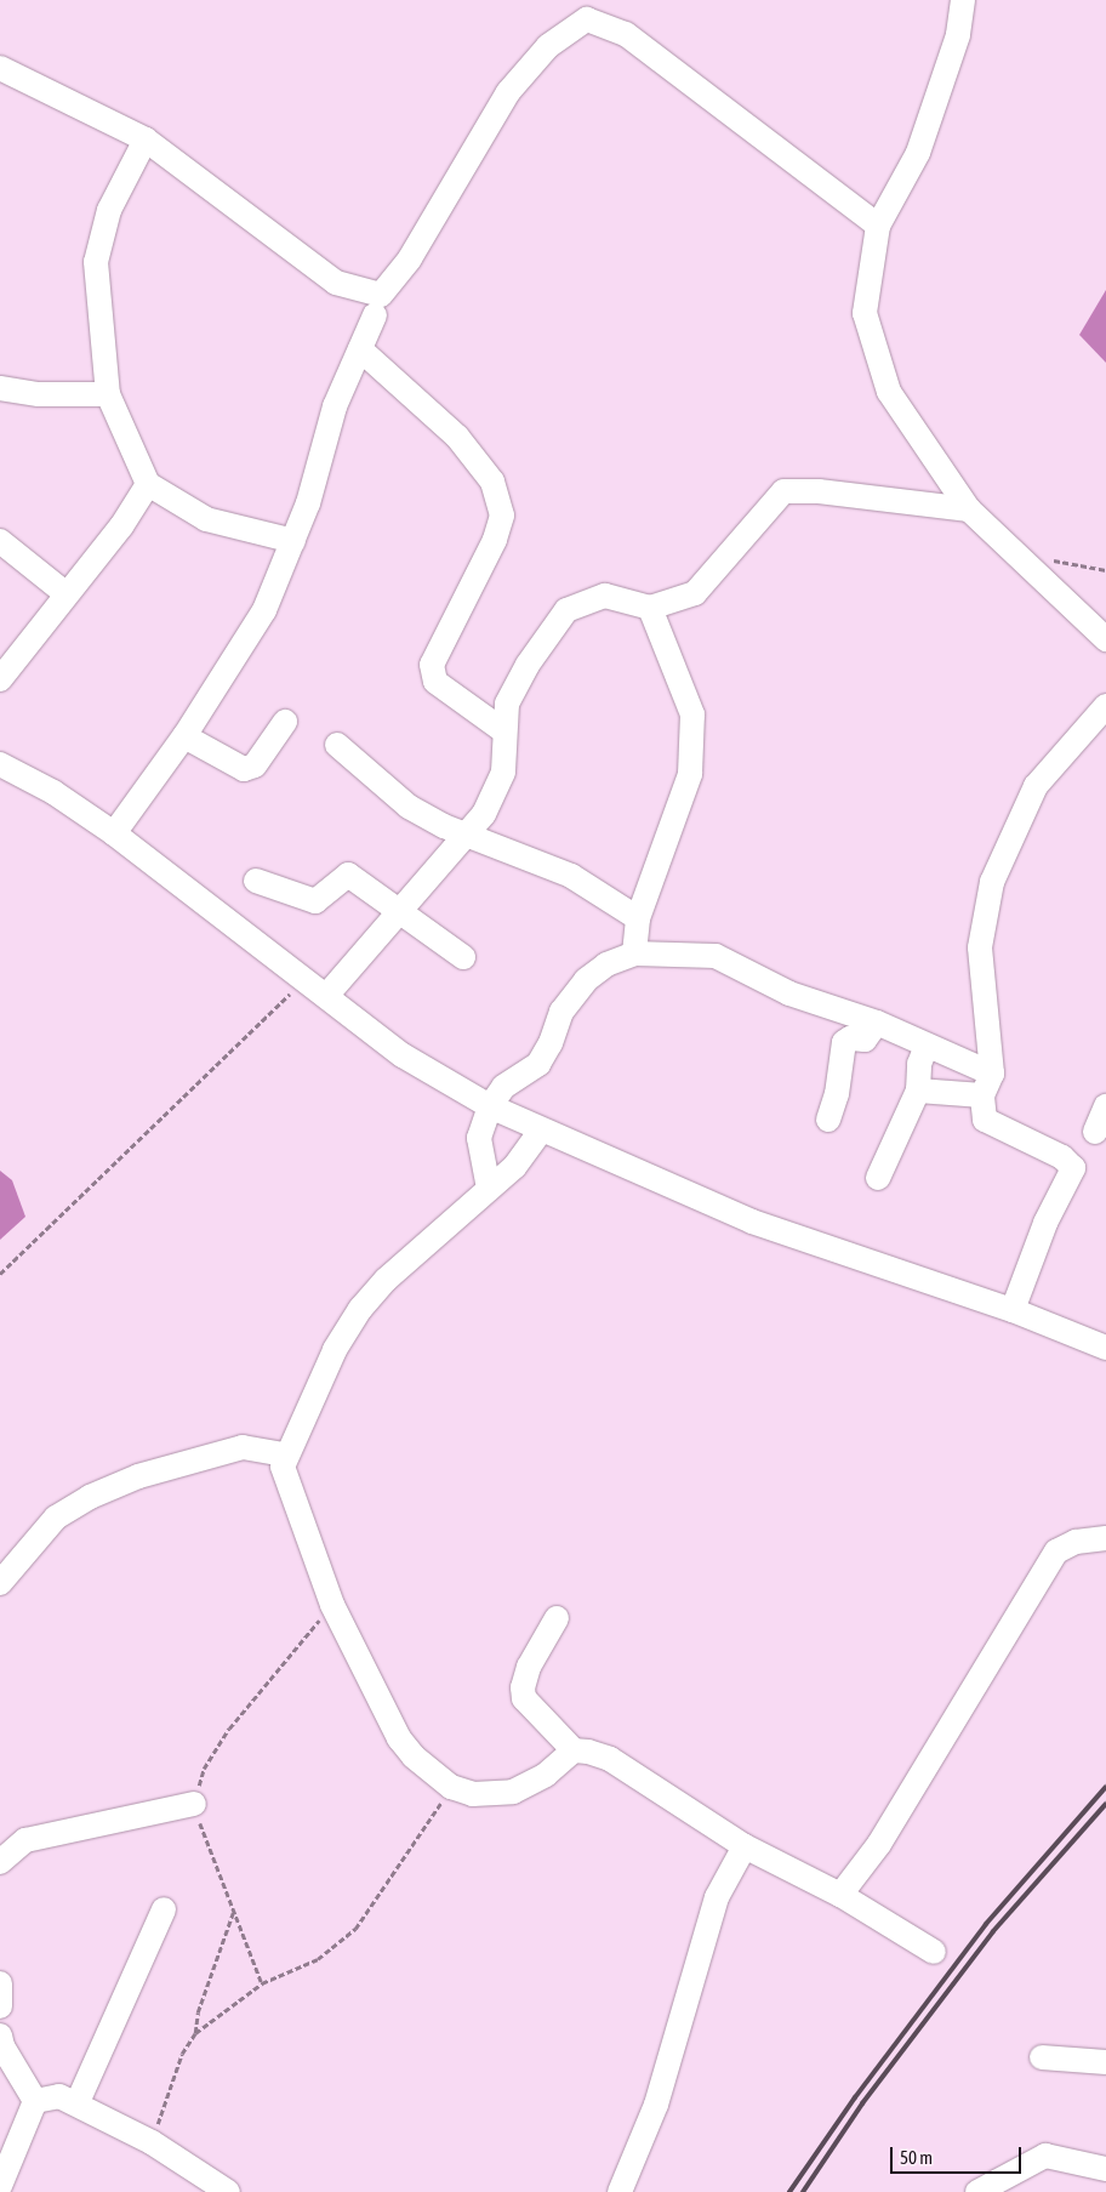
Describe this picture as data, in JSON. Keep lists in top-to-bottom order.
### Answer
{
  "scale_bar": "50 m"
}
